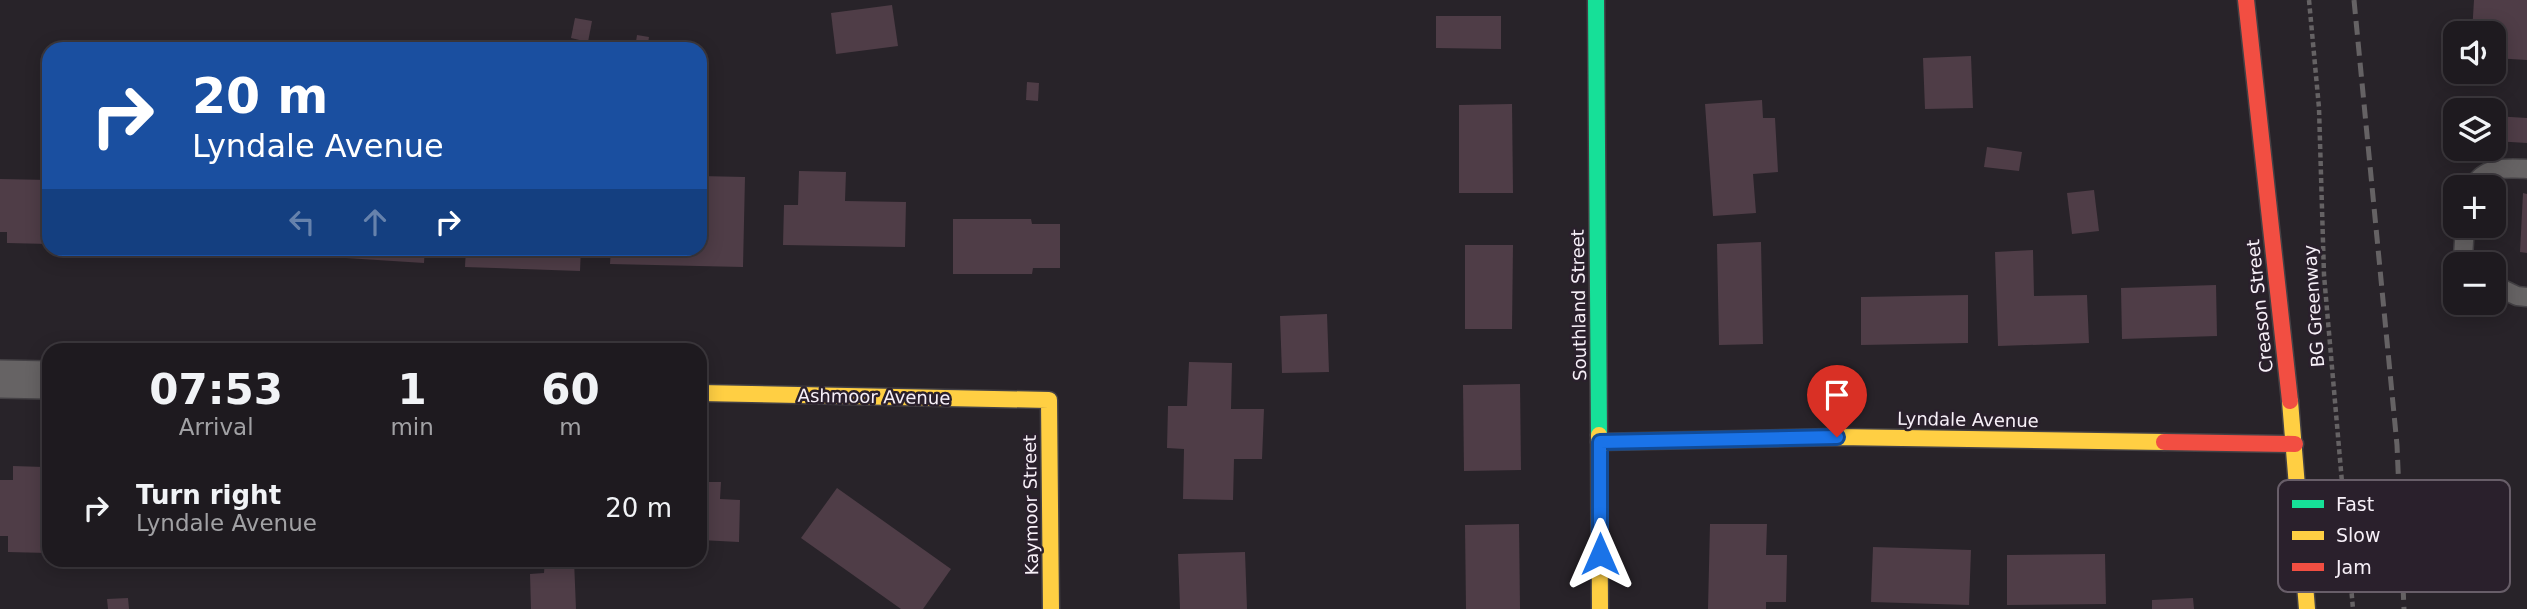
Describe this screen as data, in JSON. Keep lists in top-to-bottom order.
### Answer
{
  "streets": {
    "street": [
      "Southland Street",
      "Creason Street",
      "Ashmoor Avenue",
      "Lyndale Avenue",
      "Kaymoor Street"
    ],
    "path": ["BG Greenway"]
  },
  "crossings": [
    ["Southland Street", "Lyndale Avenue"],
    ["Creason Street", "Lyndale Avenue"],
    ["Ashmoor Avenue", "Kaymoor Street"]
  ],
  "legend": ["Fast", "Slow", "Jam"],
  "page": {
    "map_buttons": ["+", "−"],
    "turn": ["20 m", "Lyndale Avenue"],
    "eta": [
      "07:53",
      "Arrival",
      "1",
      "min",
      "60",
      "m"
    ],
    "list": [
      {
        "name": "Turn right",
        "note": "Lyndale Avenue",
        "value": "20 m"
      }
    ]
  }
}
